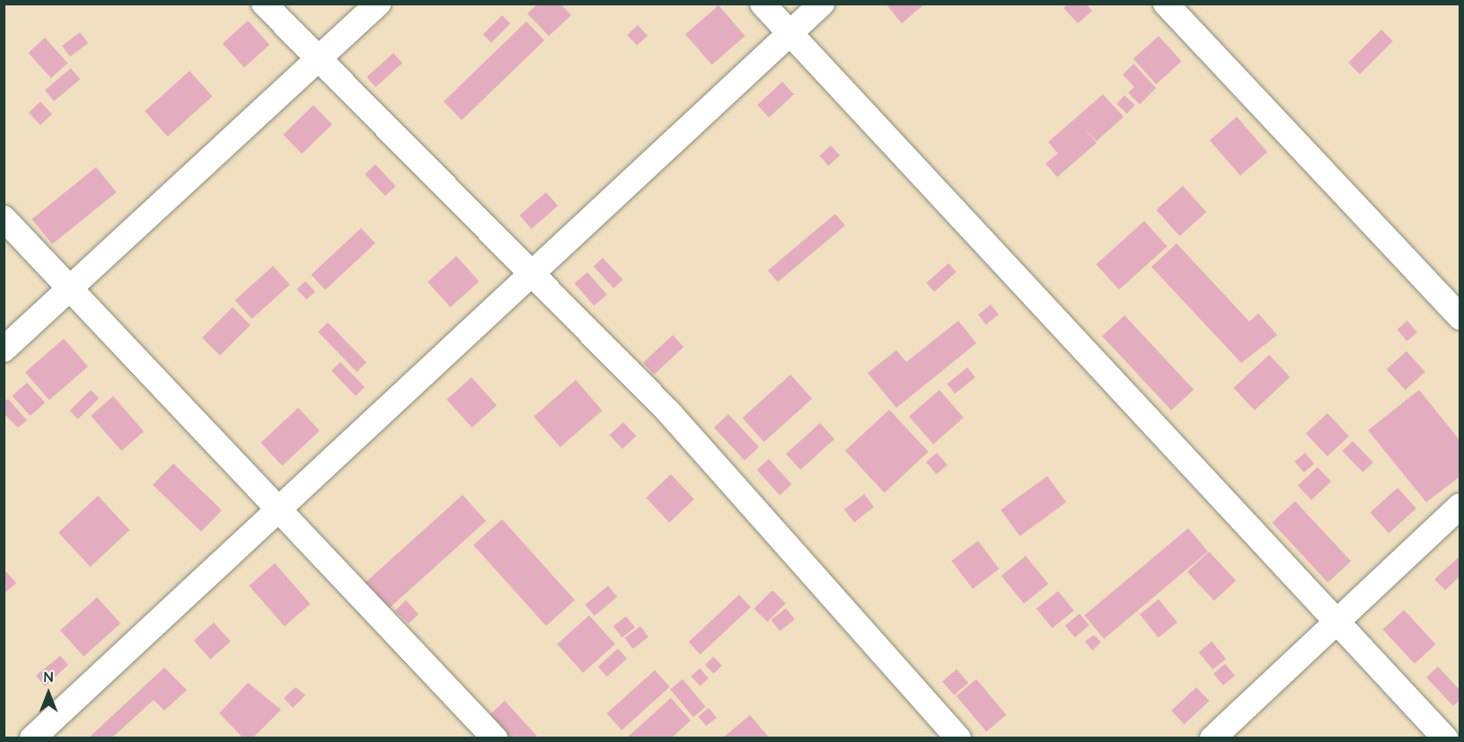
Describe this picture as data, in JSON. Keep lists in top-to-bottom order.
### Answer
{
  "north": "top"
}
